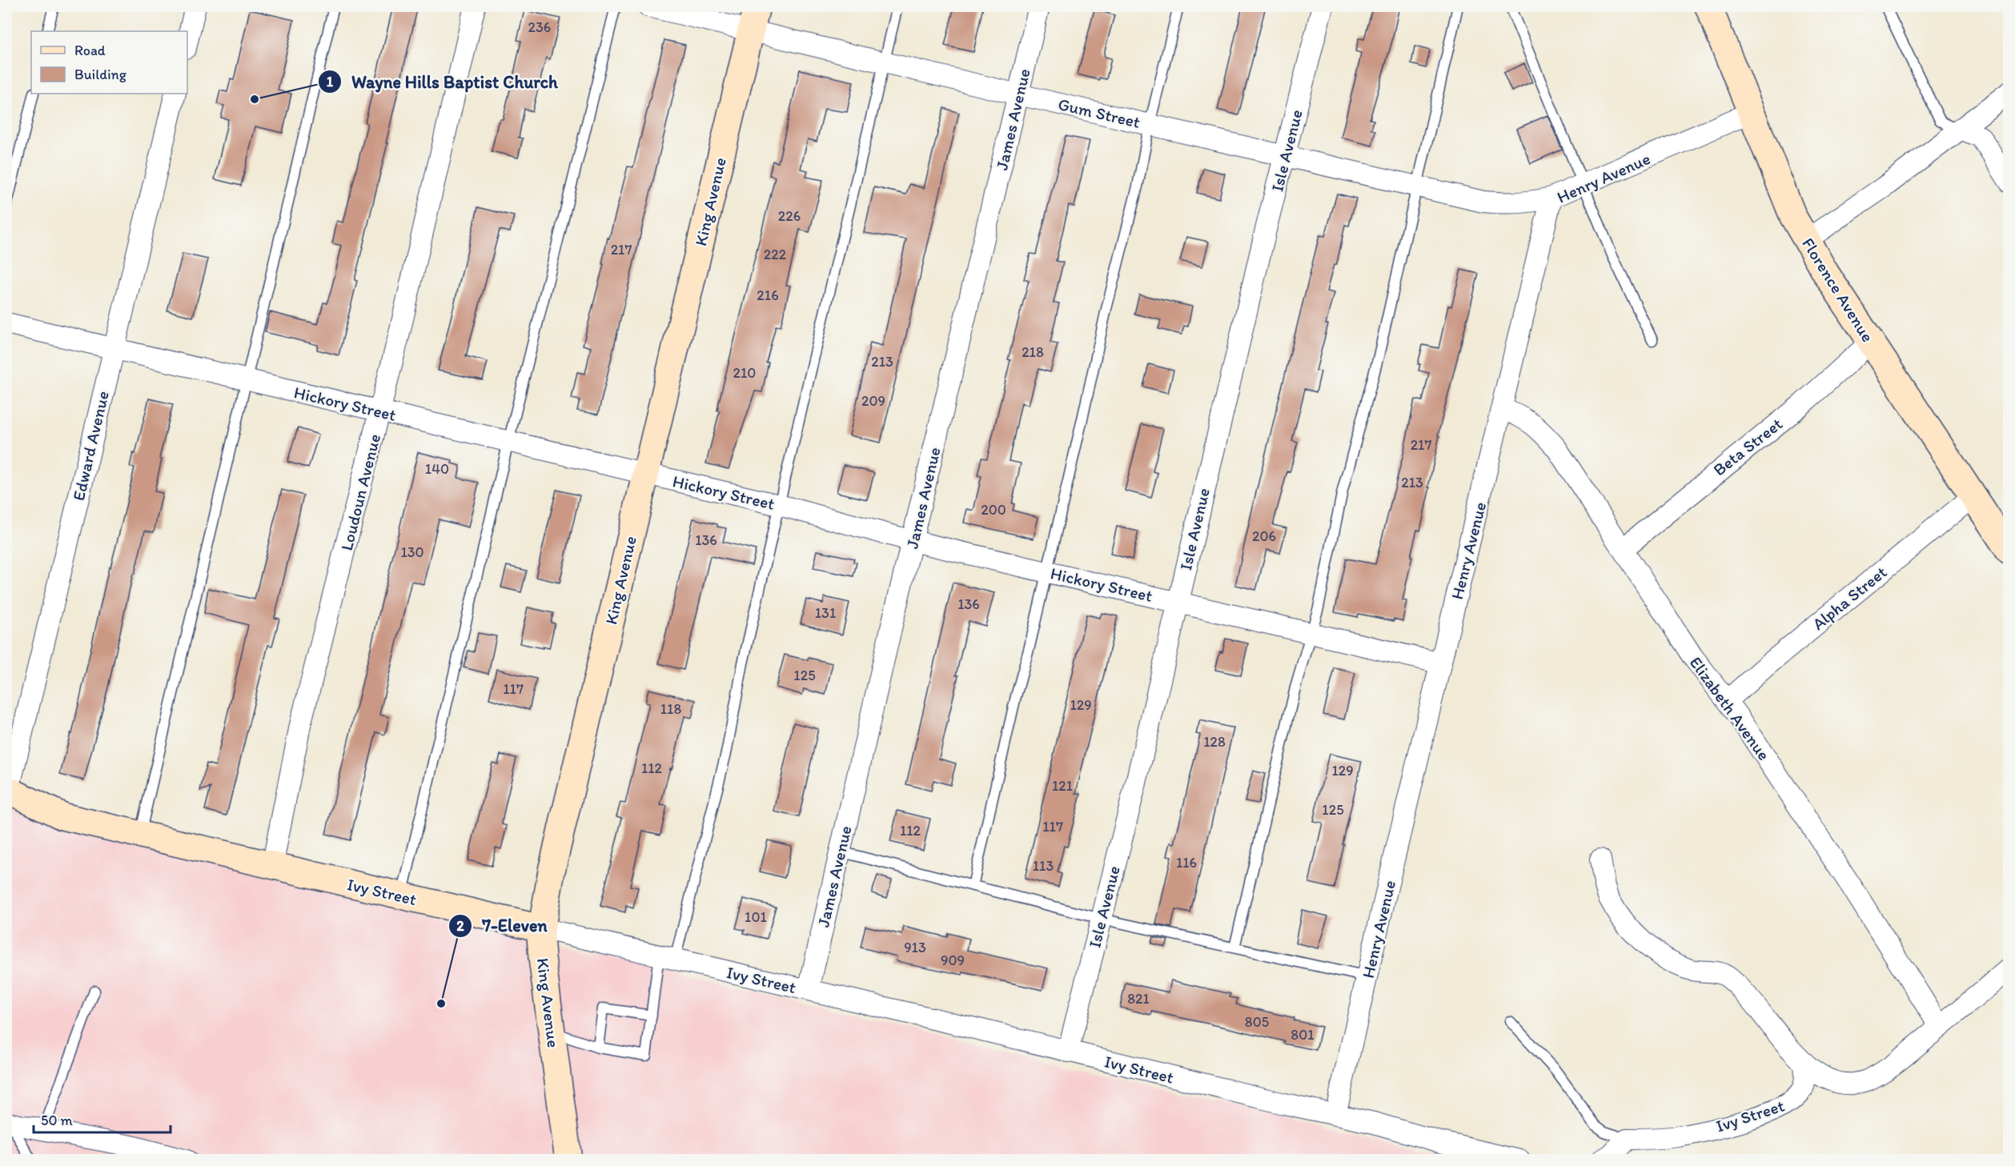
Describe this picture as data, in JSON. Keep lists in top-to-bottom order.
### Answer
{
  "streets": {
    "street": [
      "Gum Street",
      "James Avenue",
      "Isle Avenue",
      "Henry Avenue",
      "King Avenue",
      "Florence Avenue",
      "Hickory Street",
      "Edward Avenue",
      "Beta Street",
      "Loudoun Avenue",
      "Alpha Street",
      "Elizabeth Avenue",
      "Ivy Street"
    ]
  },
  "crossings": [
    ["Gum Street", "James Avenue"],
    ["Gum Street", "Isle Avenue"],
    ["Gum Street", "Henry Avenue"],
    ["Gum Street", "King Avenue"],
    ["James Avenue", "Hickory Street"],
    ["James Avenue", "Ivy Street"],
    ["Isle Avenue", "Hickory Street"],
    ["Isle Avenue", "Ivy Street"],
    ["Henry Avenue", "Florence Avenue"],
    ["Henry Avenue", "Hickory Street"],
    ["Henry Avenue", "Elizabeth Avenue"],
    ["Henry Avenue", "Ivy Street"],
    ["King Avenue", "Hickory Street"],
    ["King Avenue", "Ivy Street"],
    ["Florence Avenue", "Beta Street"],
    ["Florence Avenue", "Alpha Street"],
    ["Hickory Street", "Edward Avenue"],
    ["Hickory Street", "Loudoun Avenue"],
    ["Edward Avenue", "Ivy Street"],
    ["Beta Street", "Elizabeth Avenue"],
    ["Loudoun Avenue", "Ivy Street"],
    ["Alpha Street", "Elizabeth Avenue"]
  ],
  "places": ["Wayne Hills Baptist Church", "7-Eleven"],
  "house_numbers": [
    "236",
    "226",
    "217",
    "222",
    "216",
    "218",
    "213",
    "210",
    "209",
    "217",
    "140",
    "213",
    "200",
    "206",
    "136",
    "130",
    "136",
    "131",
    "125",
    "117",
    "129",
    "118",
    "128",
    "112",
    "129",
    "121",
    "125",
    "117",
    "112",
    "116",
    "113",
    "101",
    "913",
    "909",
    "821",
    "805",
    "801"
  ],
  "legend": ["Road", "Building"],
  "scale_bar": "50 m"
}
